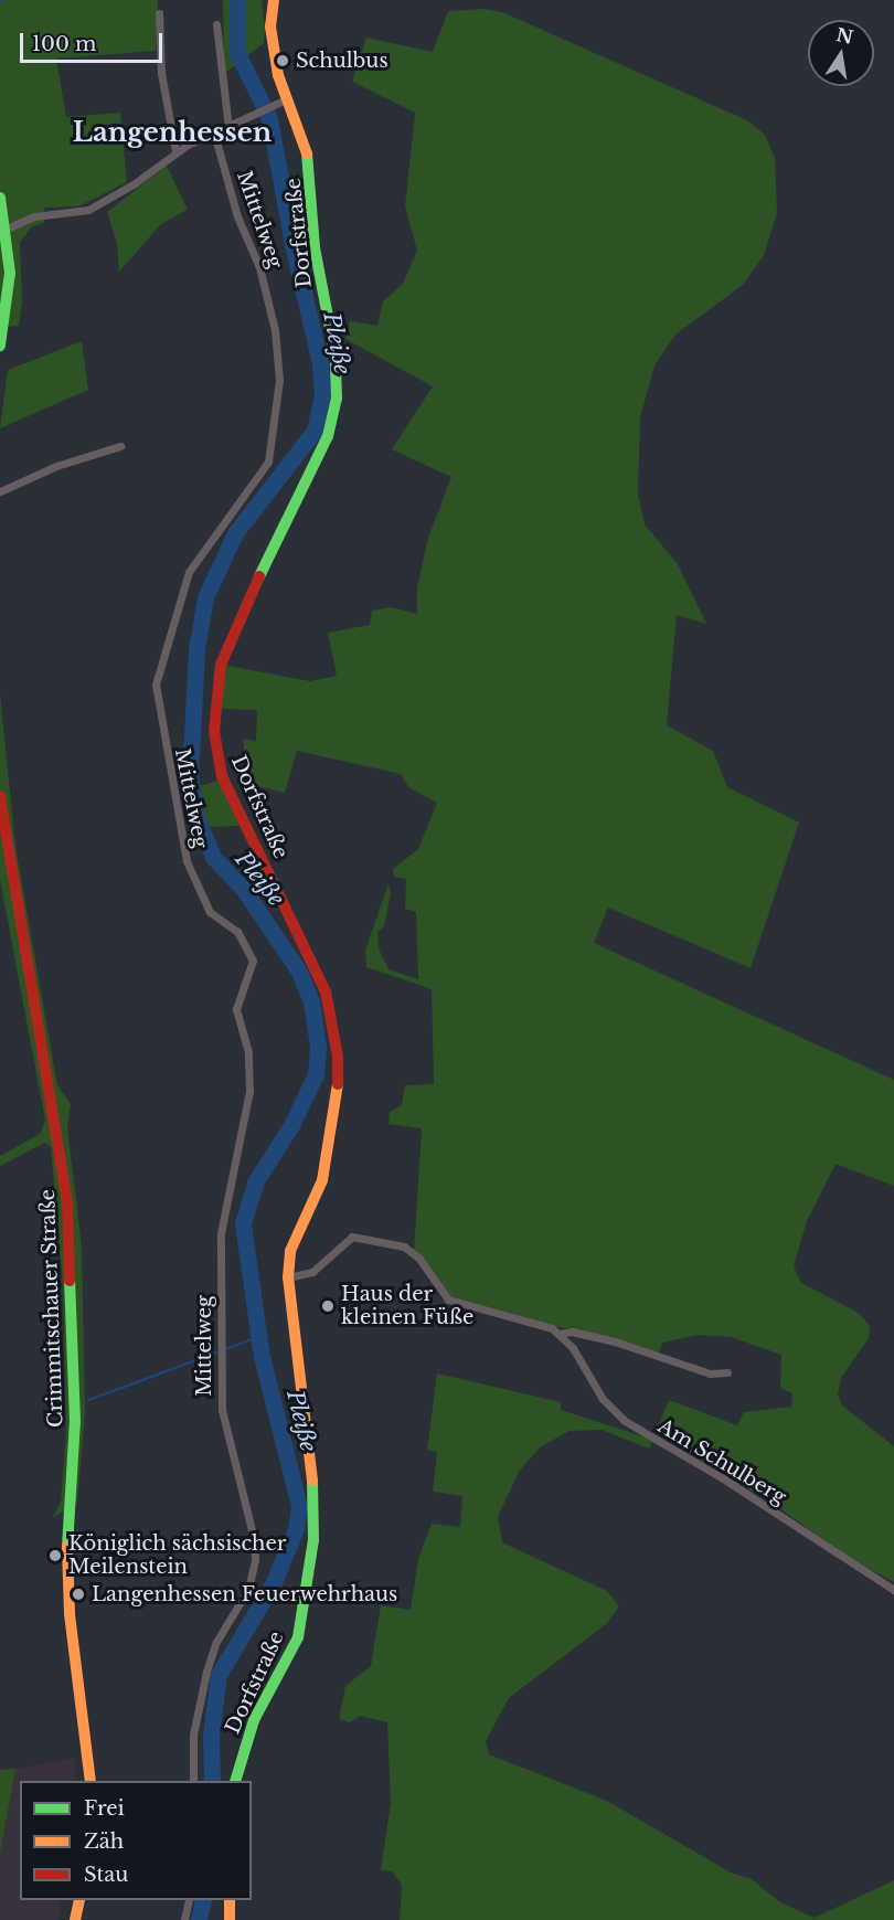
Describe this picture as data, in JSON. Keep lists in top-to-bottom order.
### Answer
{
  "streets": {
    "street": [
      "Mittelweg",
      "Dorfstraße",
      "Crimmitschauer Straße",
      "Am Schulberg"
    ]
  },
  "districts": ["Langenhessen"],
  "water": ["Pleiße"],
  "places": [
    "Schulbus",
    "Haus der kleinen Füße",
    "Königlich sächsischer Meilenstein",
    "Langenhessen Feuerwehrhaus"
  ],
  "legend": ["Frei", "Zäh", "Stau"],
  "scale_bar": "100 m",
  "north": "top"
}
